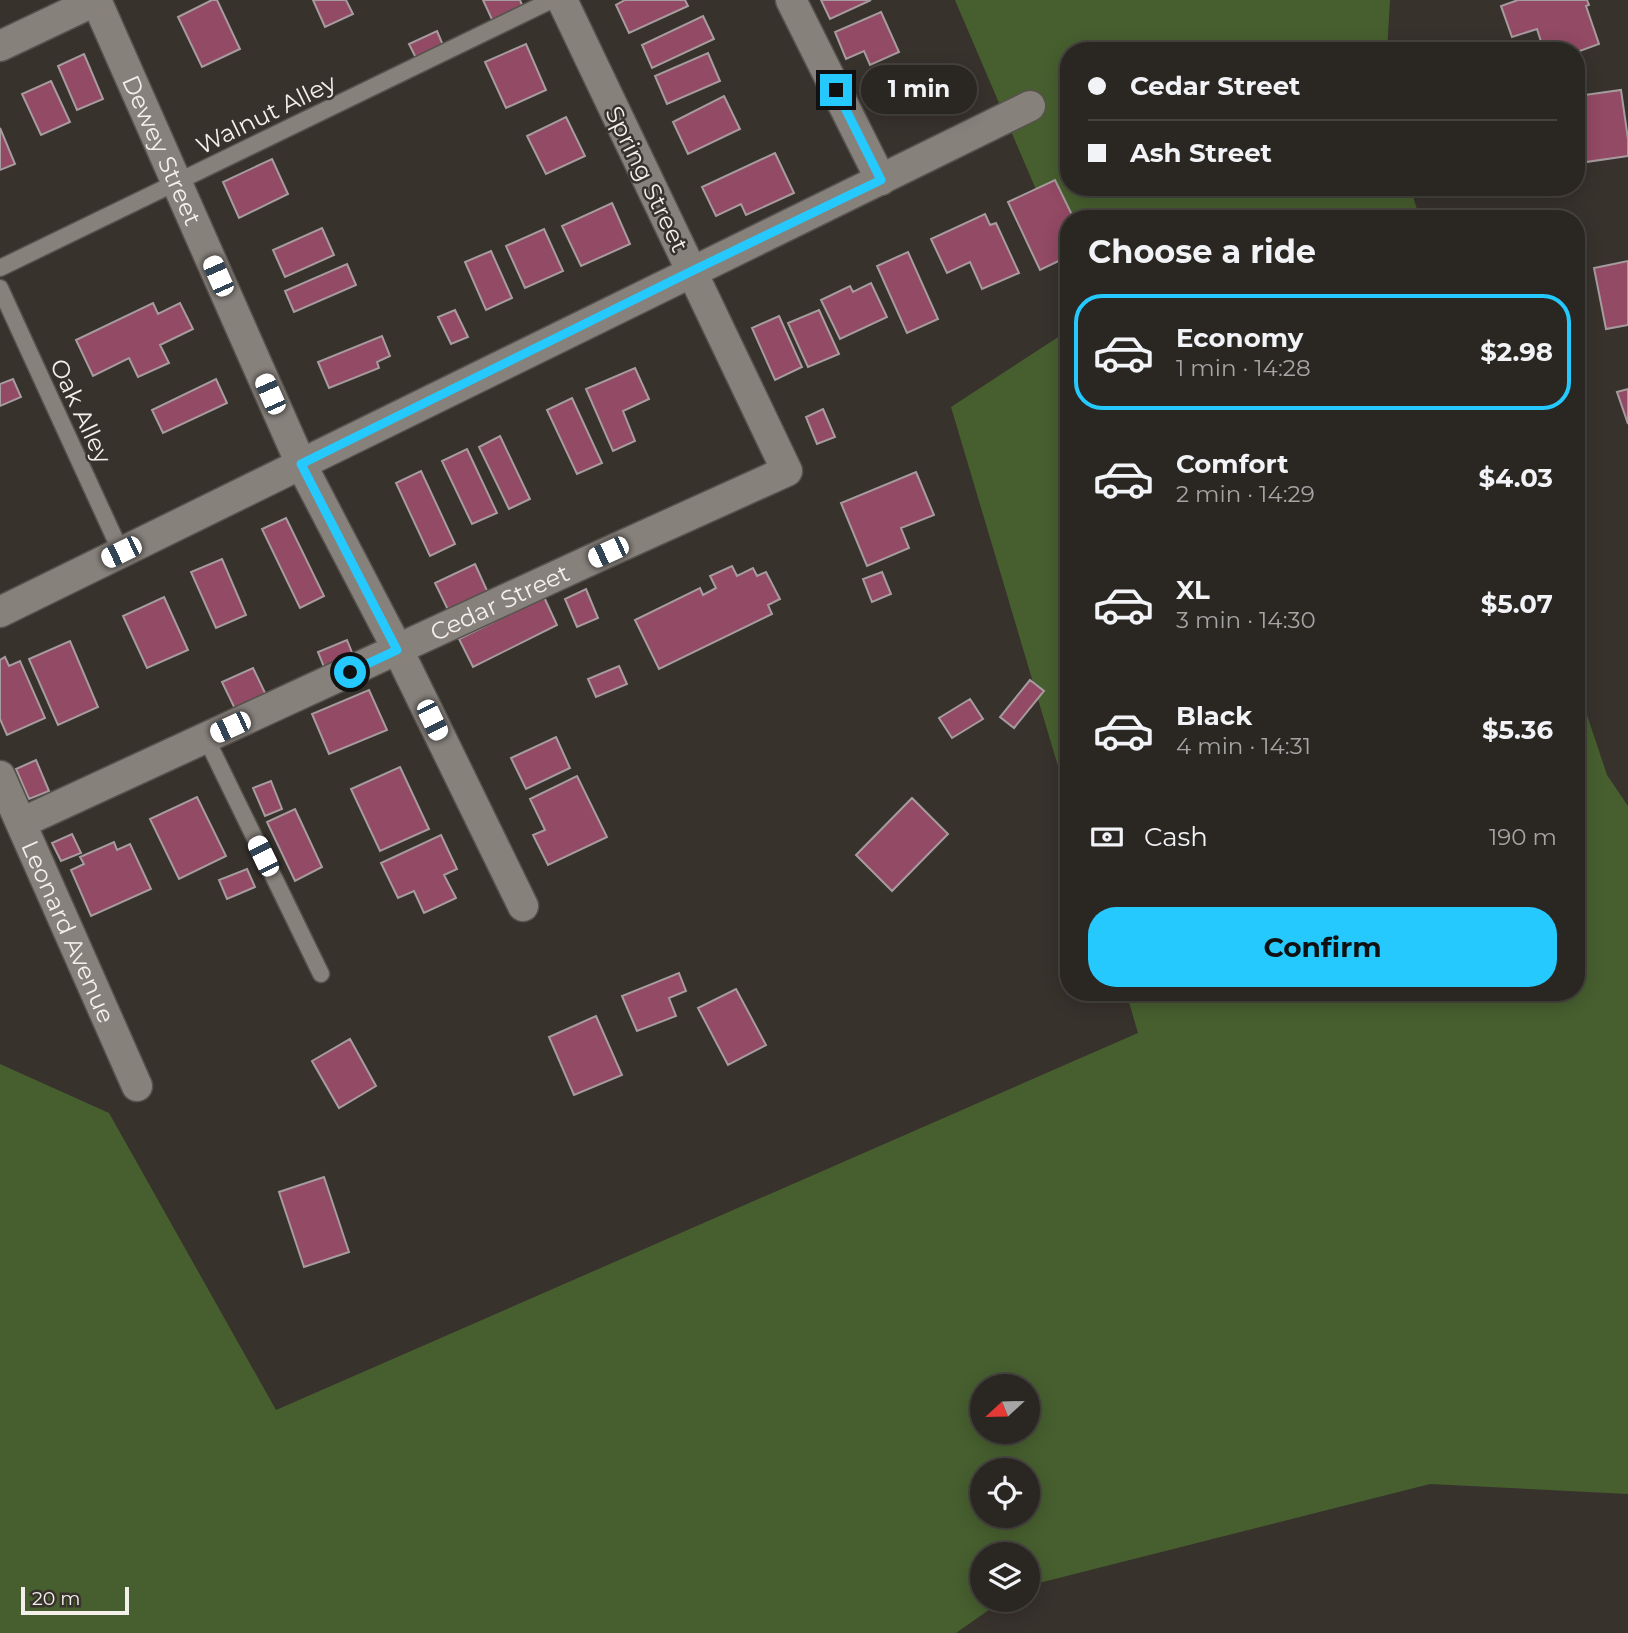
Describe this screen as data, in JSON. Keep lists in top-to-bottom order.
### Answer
{
  "streets": {
    "street": [
      "Dewey Street",
      "Spring Street",
      "Cedar Street",
      "Leonard Avenue"
    ],
    "lane": ["Walnut Alley", "Oak Alley"]
  },
  "crossings": [
    ["Walnut Alley", "Dewey Street"],
    ["Dewey Street", "Cedar Street"],
    ["Spring Street", "Cedar Street"],
    ["Cedar Street", "Leonard Avenue"]
  ],
  "scale_bar": "20 m",
  "north": "left",
  "page": {
    "banner": ["Cedar Street", "Ash Street"],
    "bubble": "1 min",
    "heading": "Choose a ride",
    "list": [
      {
        "name": "Economy",
        "note": "1 min · 14:28",
        "value": "$2.98"
      },
      {
        "name": "Comfort",
        "note": "2 min · 14:29",
        "value": "$4.03"
      },
      {
        "name": "XL",
        "note": "3 min · 14:30",
        "value": "$5.07"
      },
      {
        "name": "Black",
        "note": "4 min · 14:31",
        "value": "$5.36"
      }
    ],
    "pay": ["Cash", "190 m"],
    "buttons": "Confirm",
    "scale": "20 m"
  }
}
